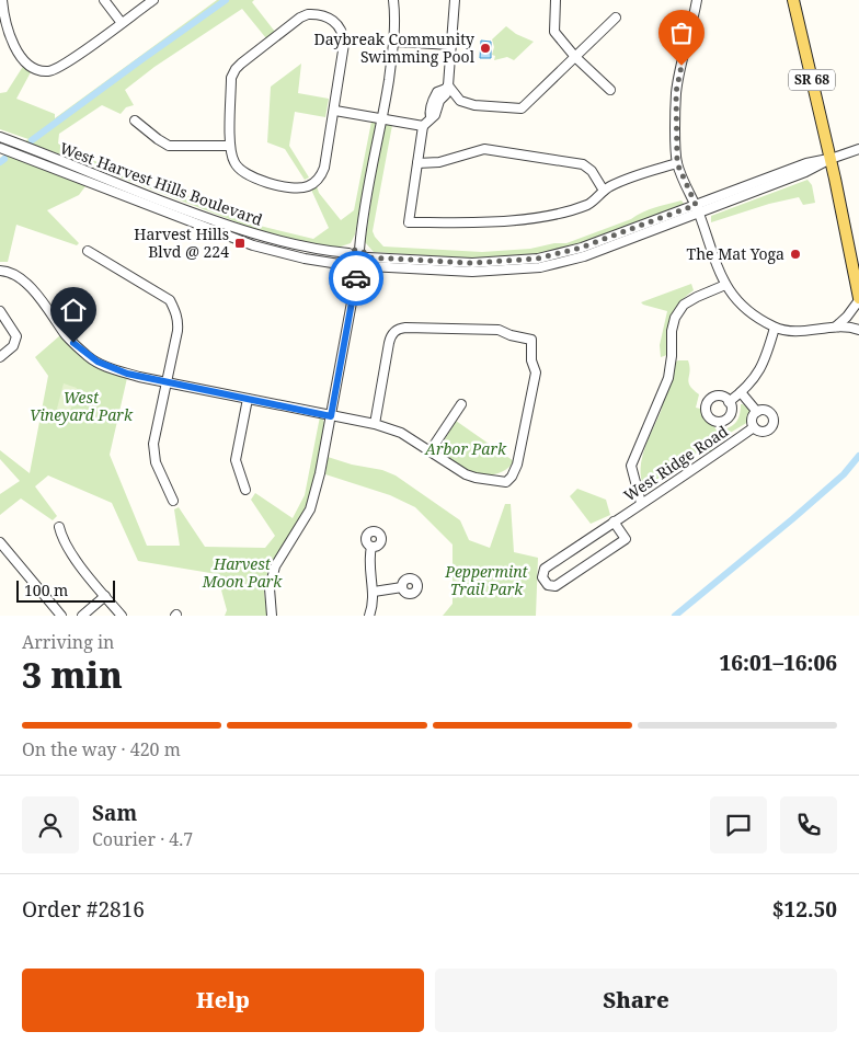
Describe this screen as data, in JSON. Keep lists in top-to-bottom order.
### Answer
{
  "streets": {
    "main road": ["SR 68"],
    "street": ["West Harvest Hills Boulevard", "West Ridge Road"]
  },
  "parks": [
    "West Vineyard Park",
    "Arbor Park",
    "Harvest Moon Park",
    "Peppermint Trail Park"
  ],
  "places": {
    "other": ["Daybreak Community Swimming Pool", "The Mat Yoga"],
    "transit": ["Harvest Hills Blvd @ 224"]
  },
  "scale_bar": "100 m",
  "page": {
    "scale": "100 m",
    "heading": ["3 min", "Arriving in", "16:01–16:06"],
    "panel": [
      "Sam",
      "Courier · 4.7",
      "Order #2816",
      "$12.50"
    ],
    "bar": "On the way · 420 m",
    "buttons": ["Help", "Share"]
  }
}
